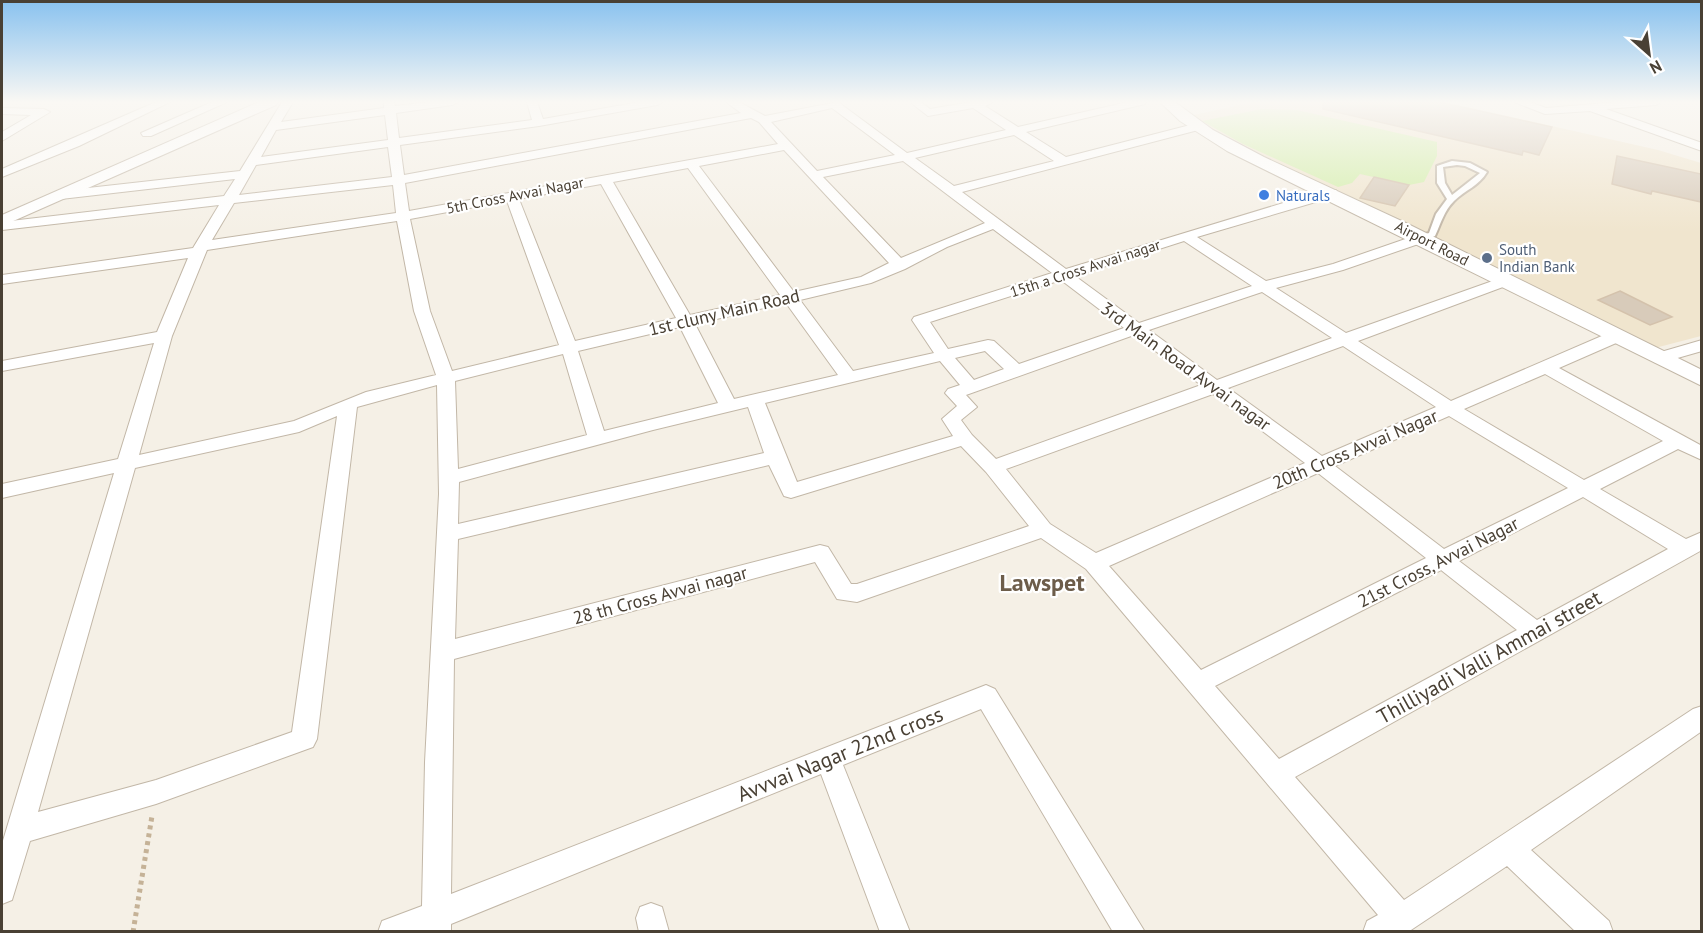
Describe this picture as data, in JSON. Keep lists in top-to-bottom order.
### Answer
{
  "streets": {
    "street": [
      "5th Cross Avvai Nagar",
      "Airport Road",
      "15th a Cross Avvai nagar",
      "1st cluny Main Road",
      "3rd Main Road Avvai nagar",
      "20th Cross Avvai Nagar",
      "21st Cross, Avvai Nagar",
      "28 th Cross Avvai nagar",
      "Thilliyadi Valli Ammai street",
      "Avvvai Nagar 22nd cross"
    ]
  },
  "crossings": [
    ["Airport Road", "15th a Cross Avvai nagar"],
    ["Airport Road", "20th Cross Avvai Nagar"],
    ["15th a Cross Avvai nagar", "3rd Main Road Avvai nagar"],
    ["1st cluny Main Road", "3rd Main Road Avvai nagar"],
    ["3rd Main Road Avvai nagar", "20th Cross Avvai Nagar"],
    ["3rd Main Road Avvai nagar", "21st Cross, Avvai Nagar"],
    ["3rd Main Road Avvai nagar", "Thilliyadi Valli Ammai street"]
  ],
  "districts": ["Lawspet"],
  "places": ["Naturals", "South Indian Bank"],
  "north": "bottom right"
}
